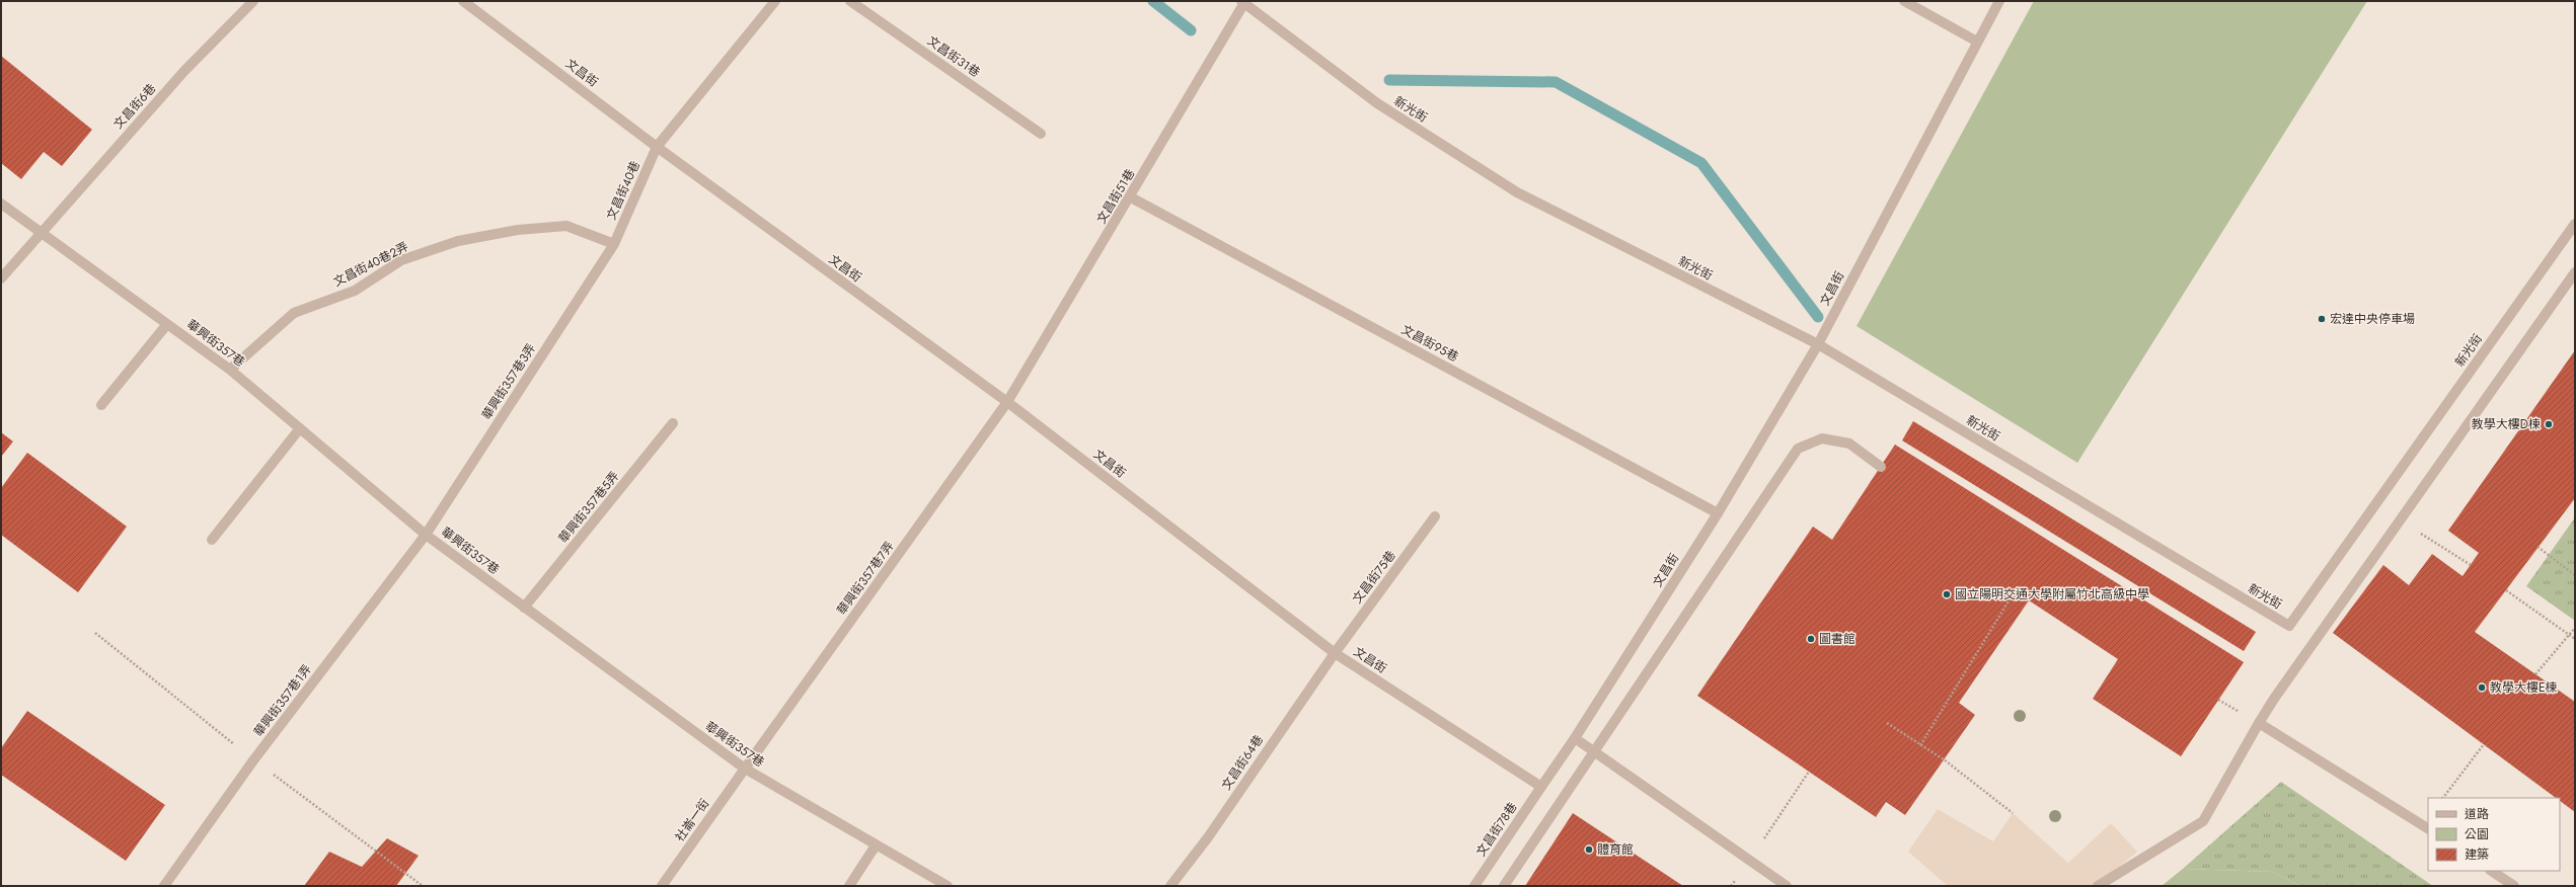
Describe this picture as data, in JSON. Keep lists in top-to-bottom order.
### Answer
{
  "streets": {
    "street": [
      "文昌街31巷",
      "文昌街",
      "文昌街6巷",
      "新光街",
      "文昌街40巷",
      "文昌街51巷",
      "文昌街40巷2弄",
      "華興街357巷",
      "文昌街95巷",
      "華興街357巷3弄",
      "華興街357巷5弄",
      "文昌街75巷",
      "華興街357巷7弄",
      "華興街357巷1弄",
      "文昌街64巷",
      "社崙一街",
      "文昌街78巷"
    ]
  },
  "crossings": [
    ["文昌街", "新光街"],
    ["文昌街", "文昌街40巷"],
    ["文昌街", "文昌街51巷"],
    ["文昌街", "文昌街95巷"],
    ["文昌街", "文昌街75巷"],
    ["文昌街", "華興街357巷7弄"],
    ["文昌街", "文昌街64巷"],
    ["文昌街", "文昌街78巷"],
    ["文昌街6巷", "華興街357巷"],
    ["新光街", "文昌街51巷"],
    ["文昌街40巷", "文昌街40巷2弄"],
    ["文昌街40巷", "華興街357巷3弄"],
    ["文昌街51巷", "文昌街95巷"],
    ["文昌街51巷", "華興街357巷7弄"],
    ["文昌街40巷2弄", "華興街357巷"],
    ["文昌街40巷2弄", "華興街357巷3弄"],
    ["華興街357巷", "華興街357巷3弄"],
    ["華興街357巷", "華興街357巷5弄"],
    ["華興街357巷", "華興街357巷7弄"],
    ["華興街357巷", "華興街357巷1弄"],
    ["華興街357巷", "社崙一街"],
    ["華興街357巷3弄", "華興街357巷1弄"],
    ["文昌街75巷", "文昌街64巷"],
    ["華興街357巷7弄", "社崙一街"]
  ],
  "places": [
    "宏達中央停車場",
    "教學大樓D棟",
    "國立陽明交通大學附屬竹北高級中學",
    "圖書館",
    "教學大樓E棟",
    "體育館"
  ],
  "legend": ["道路", "公園", "建築"]
}
